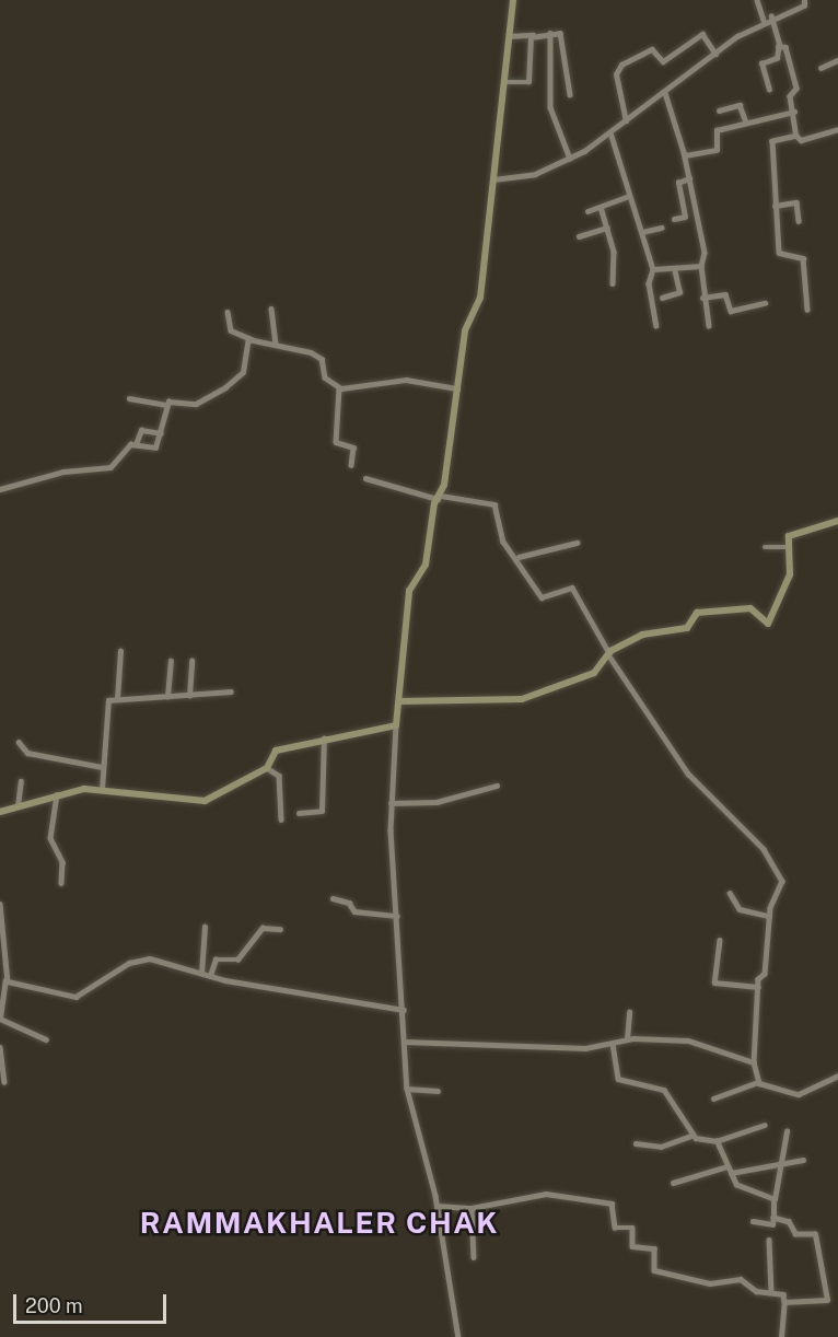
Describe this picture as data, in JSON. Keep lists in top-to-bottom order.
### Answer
{
  "districts": ["RAMMAKHALER CHAK"],
  "scale_bar": "200 m"
}
